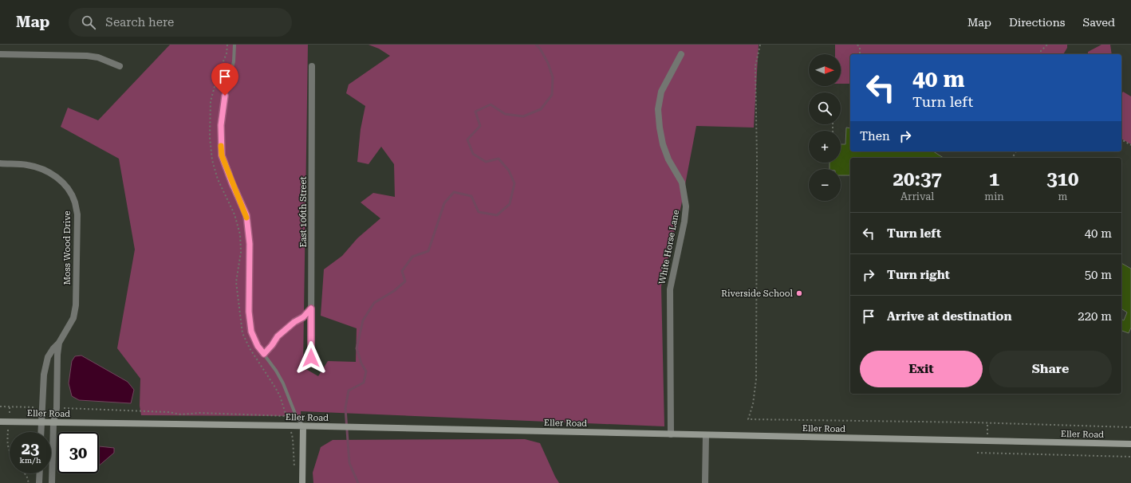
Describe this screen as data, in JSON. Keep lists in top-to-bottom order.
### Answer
{
  "streets": {
    "street": [
      "East 106th Street",
      "White Horse Lane",
      "Moss Wood Drive",
      "Eller Road"
    ]
  },
  "crossings": [
    ["White Horse Lane", "Eller Road"],
    ["Moss Wood Drive", "Eller Road"]
  ],
  "places": ["Riverside School"],
  "north": "right",
  "page": {
    "header": "Map",
    "search": "Search here",
    "nav": ["Map", "Directions", "Saved"],
    "map_buttons": ["+", "−"],
    "turn": ["40 m", "Turn left"],
    "then": "Then",
    "eta": [
      "20:37",
      "Arrival",
      "1",
      "min",
      "310",
      "m"
    ],
    "list": [
      {
        "name": "Turn left",
        "value": "40 m"
      },
      {
        "name": "Turn right",
        "value": "50 m"
      },
      {
        "name": "Arrive at destination",
        "value": "220 m"
      }
    ],
    "buttons": ["Exit", "Share"],
    "speed": "23 km/h",
    "limit": "30"
  }
}
